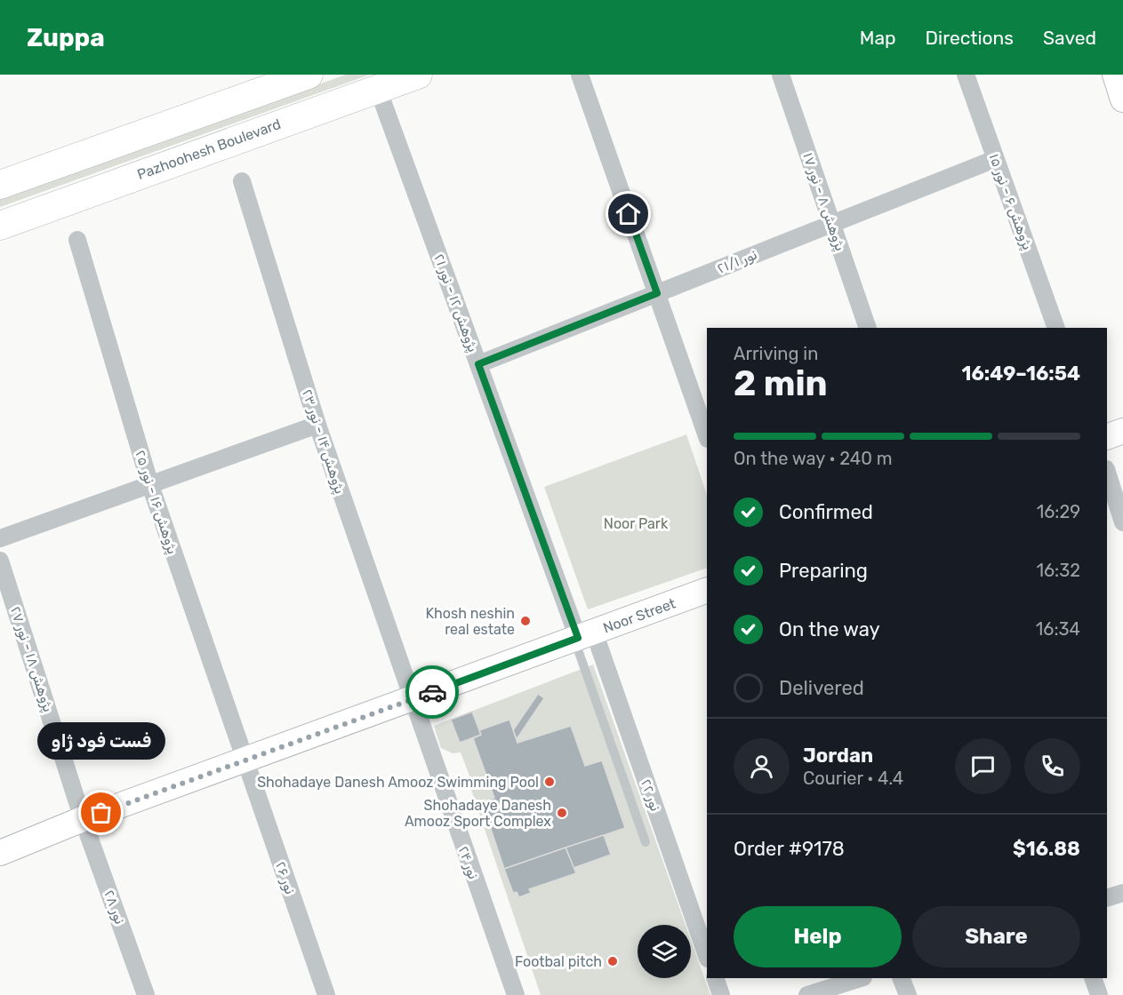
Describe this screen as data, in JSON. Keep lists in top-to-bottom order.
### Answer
{
  "streets": {
    "main road": ["Pazhoohesh Boulevard", "Noor Street"],
    "street": [
      "پژوهش ۸ - نور ۱۷",
      "پژوهش ۶ - نور ۱۵",
      "نور ۲۱/۱",
      "پژوهش ۱۲ - نور ۲۱",
      "پژوهش ۱۴ - نور ۲۳",
      "پژوهش ۱۶ - نور ۲۵",
      "پژوهش ۱۸ - نور ۲۷",
      "نور ۲۲",
      "نور ۲۴",
      "نور ۲۶",
      "نور ۲۸"
    ]
  },
  "crossings": [
    ["Pazhoohesh Boulevard", "پژوهش ۱۲ - نور ۲۱"],
    ["پژوهش ۸ - نور ۱۷", "نور ۲۱/۱"],
    ["پژوهش ۶ - نور ۱۵", "نور ۲۱/۱"],
    ["نور ۲۱/۱", "پژوهش ۱۲ - نور ۲۱"],
    ["پژوهش ۱۲ - نور ۲۱", "Noor Street"],
    ["پژوهش ۱۲ - نور ۲۱", "نور ۲۲"],
    ["پژوهش ۱۴ - نور ۲۳", "Noor Street"],
    ["پژوهش ۱۴ - نور ۲۳", "نور ۲۴"],
    ["پژوهش ۱۶ - نور ۲۵", "Noor Street"],
    ["پژوهش ۱۶ - نور ۲۵", "نور ۲۶"],
    ["Noor Street", "پژوهش ۱۸ - نور ۲۷"],
    ["Noor Street", "نور ۲۲"],
    ["Noor Street", "نور ۲۴"],
    ["Noor Street", "نور ۲۶"],
    ["Noor Street", "نور ۲۸"],
    ["پژوهش ۱۸ - نور ۲۷", "نور ۲۸"]
  ],
  "parks": ["Noor Park"],
  "places": [
    "Khosh neshin real estate",
    "Shohadaye Danesh Amooz Swimming Pool",
    "فست فود ژاو",
    "Shohadaye Danesh Amooz Sport Complex",
    "Footbal pitch"
  ],
  "page": {
    "header": "Zuppa",
    "nav": ["Map", "Directions", "Saved"],
    "heading": ["2 min", "Arriving in", "16:49–16:54"],
    "panel": [
      "Jordan",
      "Courier · 4.4",
      "Order #9178",
      "$16.88"
    ],
    "bar": "On the way · 240 m",
    "list": [
      ["Confirmed", "16:29"],
      ["Preparing", "16:32"],
      ["On the way", "16:34"],
      "Delivered"
    ],
    "bubble": "فست فود ژاو",
    "buttons": ["Help", "Share"]
  }
}
